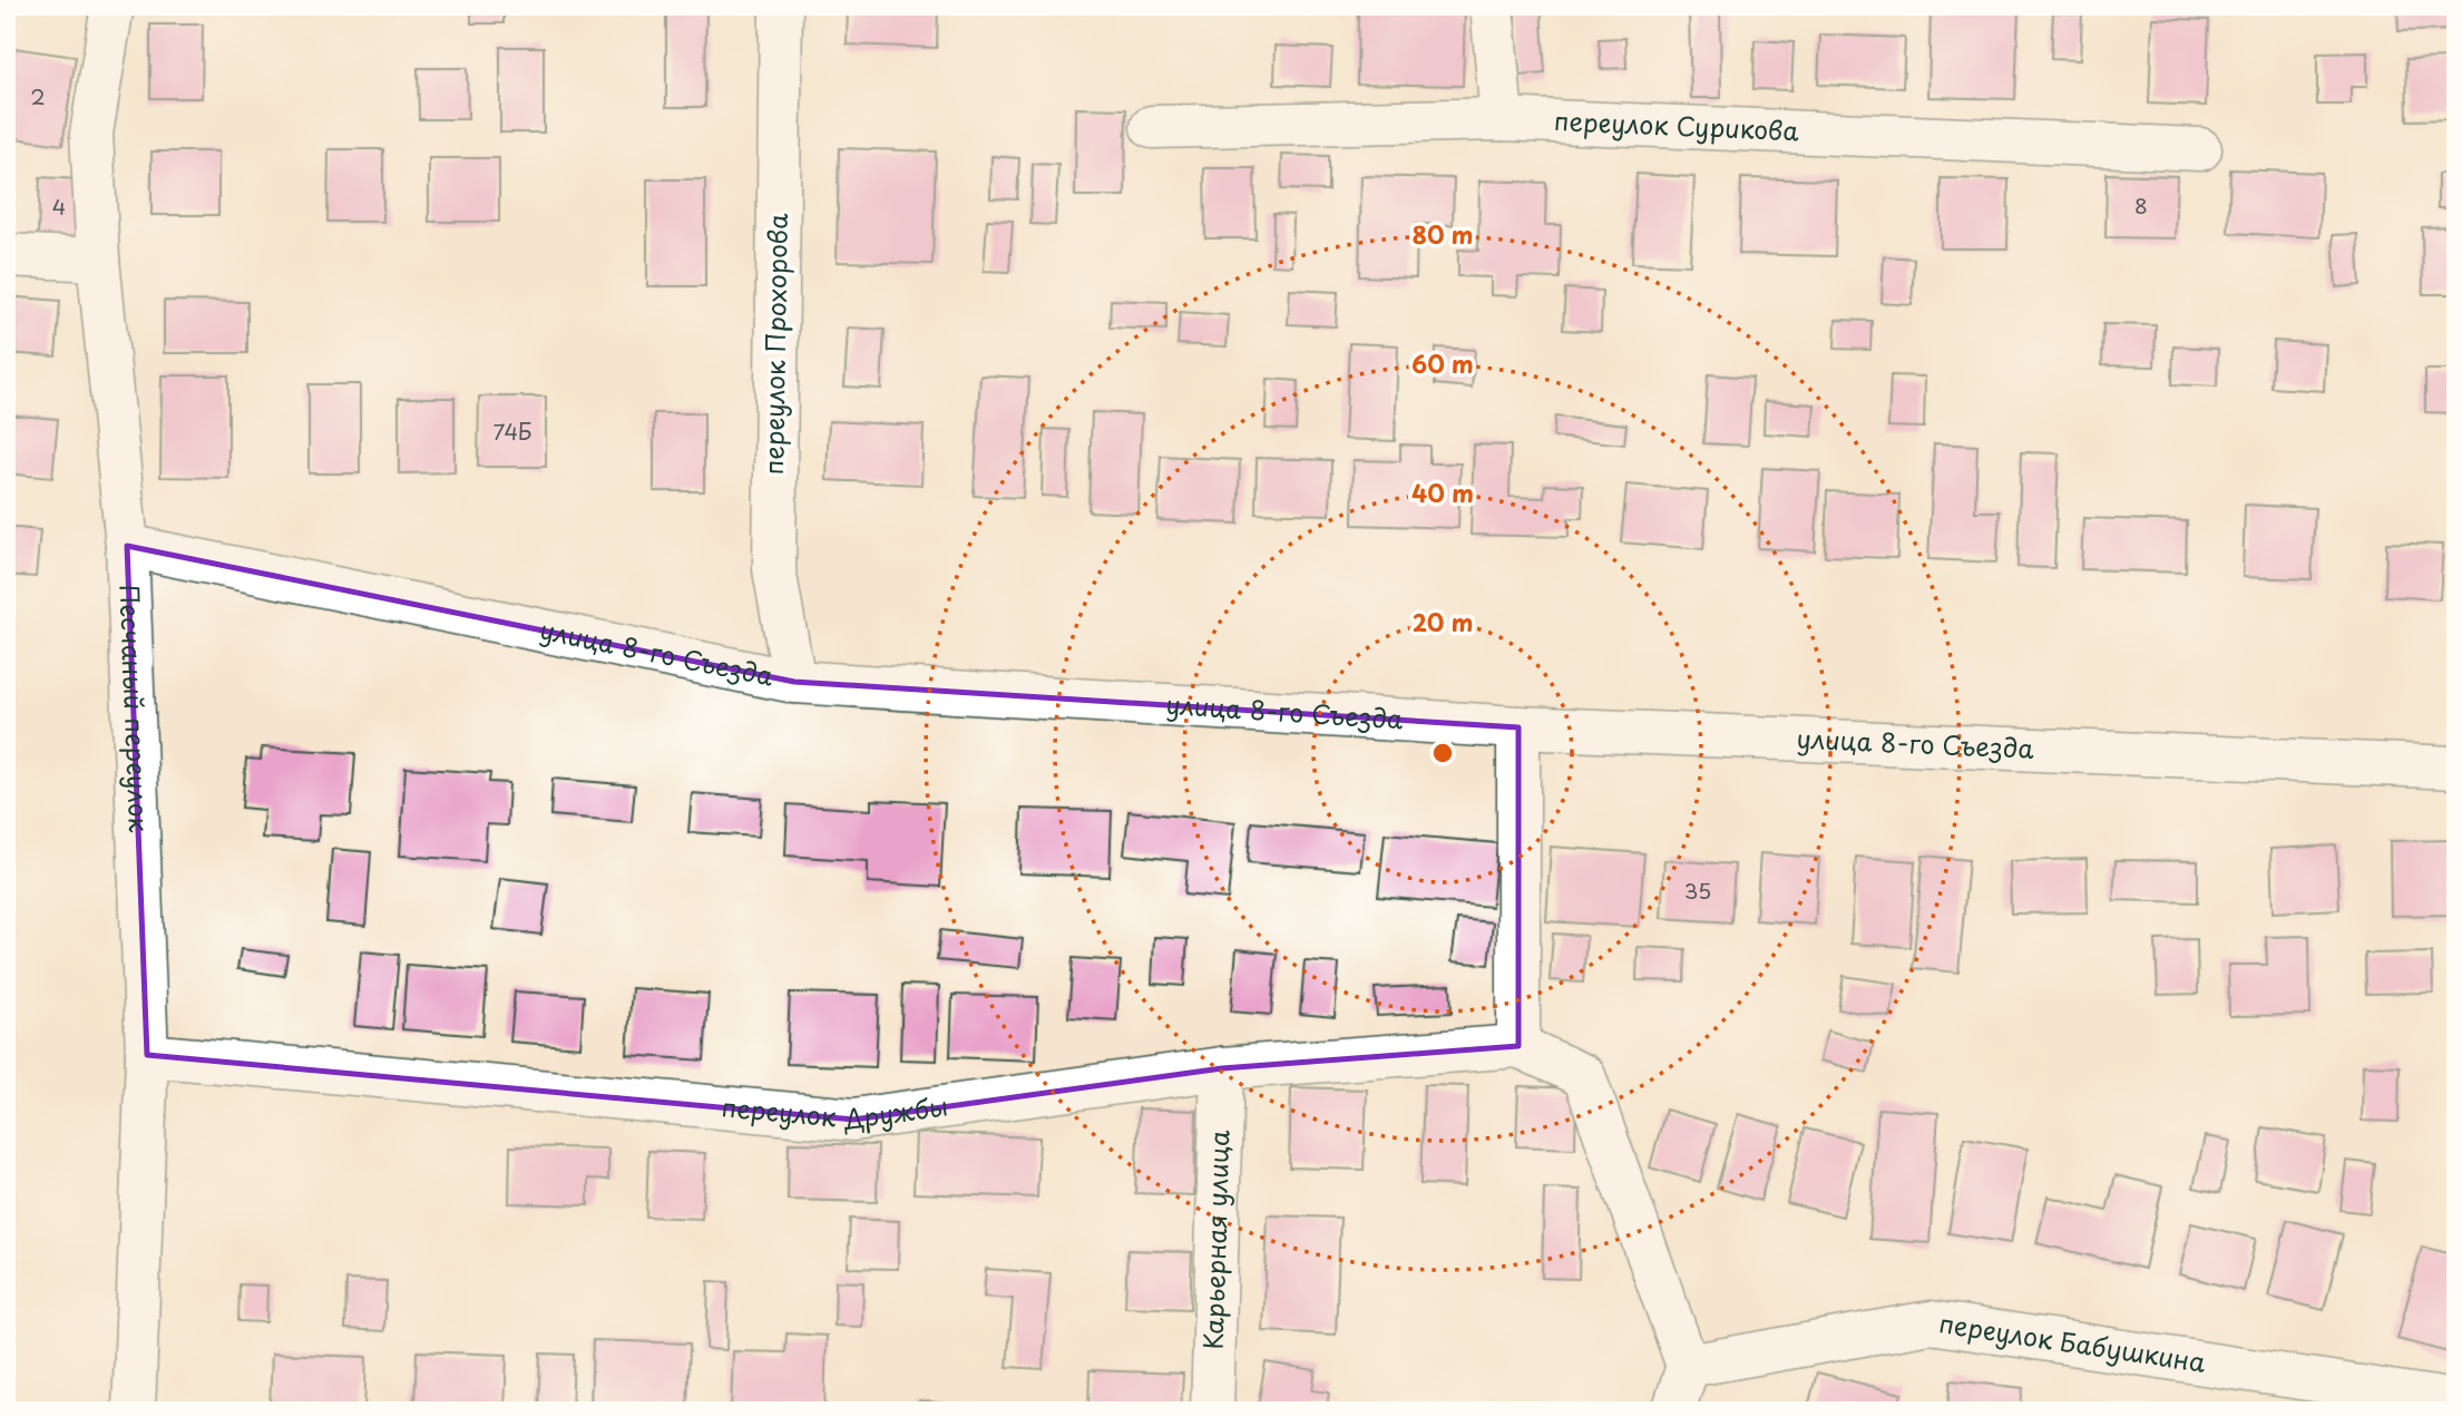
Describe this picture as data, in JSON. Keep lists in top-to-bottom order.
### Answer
{
  "streets": {
    "street": [
      "переулок Сурикова",
      "переулок Прохорова",
      "улица 8-го Съезда",
      "Песчаный переулок",
      "переулок Дружбы",
      "Карьерная улица",
      "переулок Бабушкина"
    ]
  },
  "crossings": [
    ["переулок Прохорова", "улица 8-го Съезда"],
    ["улица 8-го Съезда", "Песчаный переулок"],
    ["Песчаный переулок", "переулок Дружбы"],
    ["переулок Дружбы", "Карьерная улица"]
  ],
  "house_numbers": [
    "2",
    "8",
    "4",
    "74Б",
    "35"
  ],
  "rings": [
    "80 m",
    "60 m",
    "40 m",
    "20 m"
  ]
}
